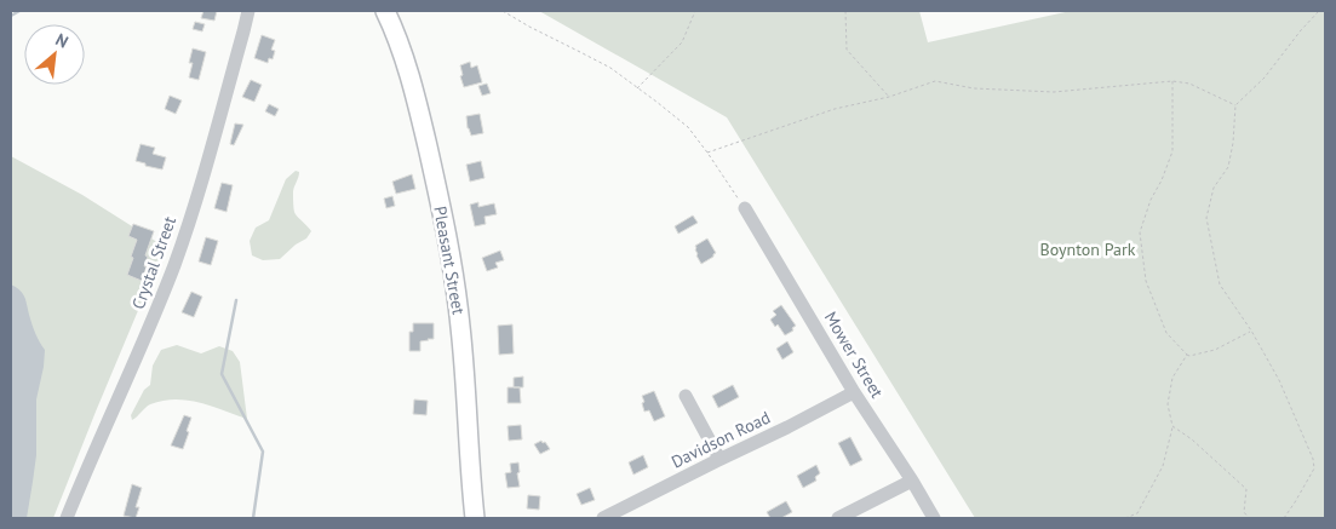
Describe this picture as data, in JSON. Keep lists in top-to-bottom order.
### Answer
{
  "streets": {
    "main road": ["Pleasant Street"],
    "street": ["Crystal Street", "Mower Street", "Davidson Road"]
  },
  "crossings": [
    ["Mower Street", "Davidson Road"]
  ],
  "parks": ["Boynton Park"],
  "north": "top right"
}
